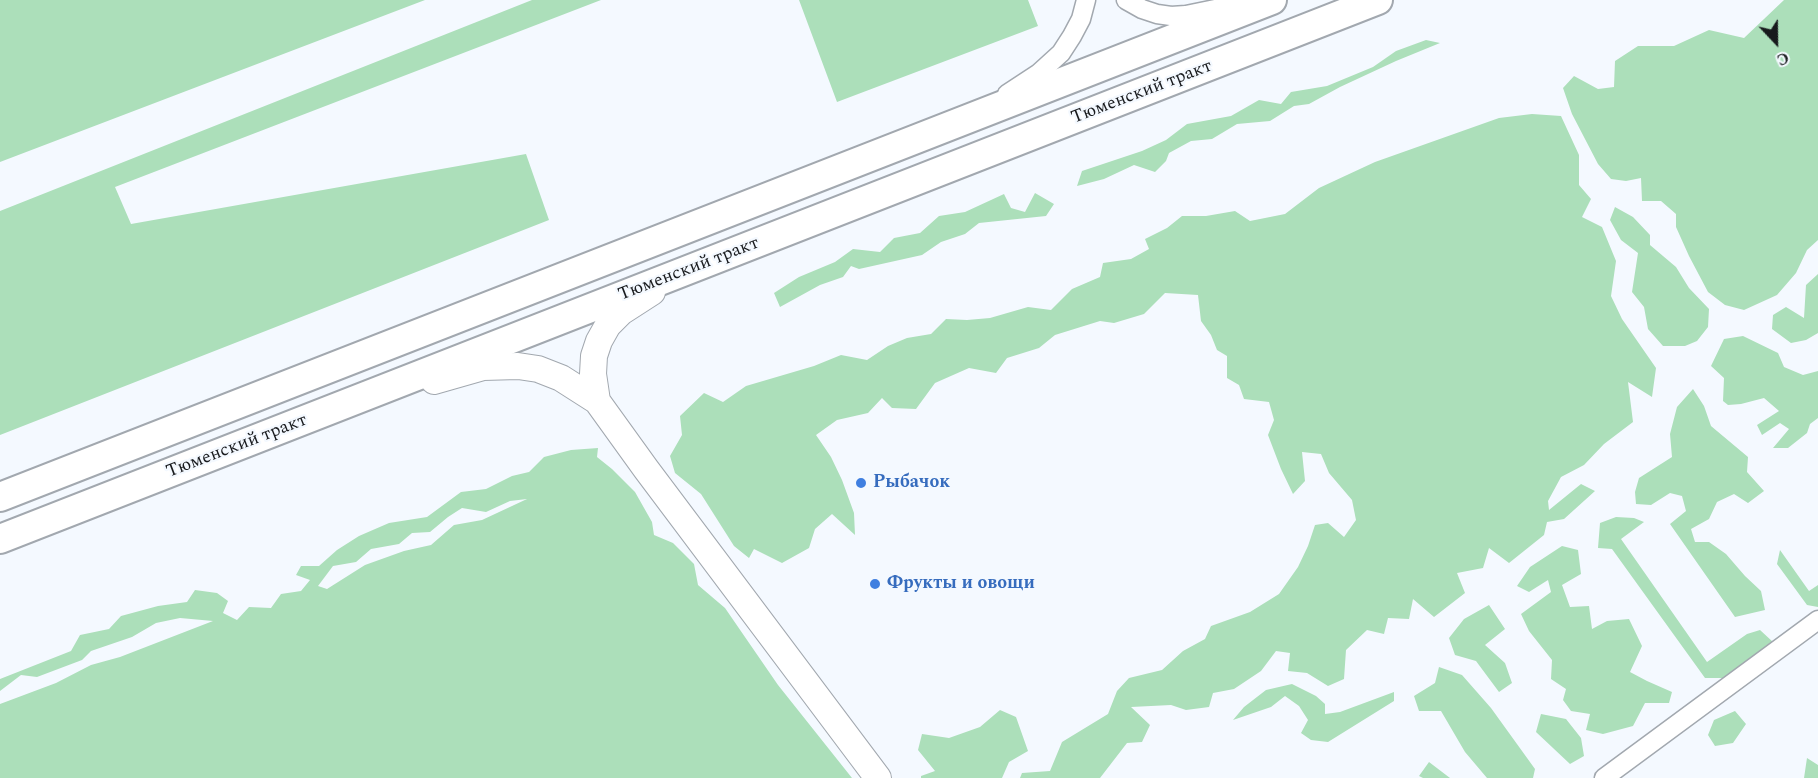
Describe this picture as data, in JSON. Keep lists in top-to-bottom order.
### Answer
{
  "streets": {
    "main road": ["Тюменский тракт"]
  },
  "places": ["Рыбачок", "Фрукты и овощи"],
  "north": "bottom"
}
